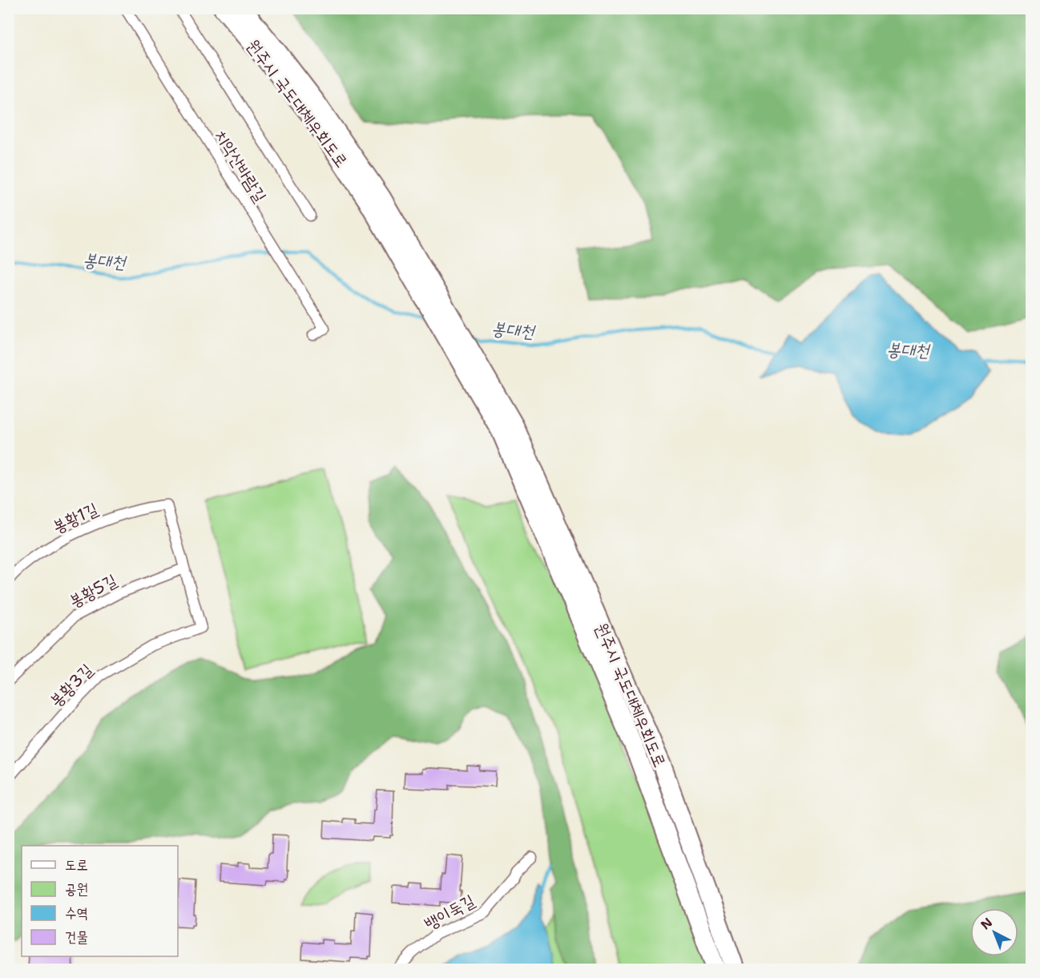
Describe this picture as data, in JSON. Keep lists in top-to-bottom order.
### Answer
{
  "streets": {
    "highway": ["원주시 국도대체우회도로"],
    "street": [
      "치악산바람길",
      "봉황1길",
      "봉황5길",
      "봉황3길",
      "뱅이둑길"
    ]
  },
  "crossings": [
    ["봉황1길", "봉황5길"],
    ["봉황1길", "봉황3길"],
    ["봉황5길", "봉황3길"]
  ],
  "water": ["봉대천"],
  "legend": [
    "도로",
    "공원",
    "수역",
    "건물"
  ],
  "north": "top left"
}
